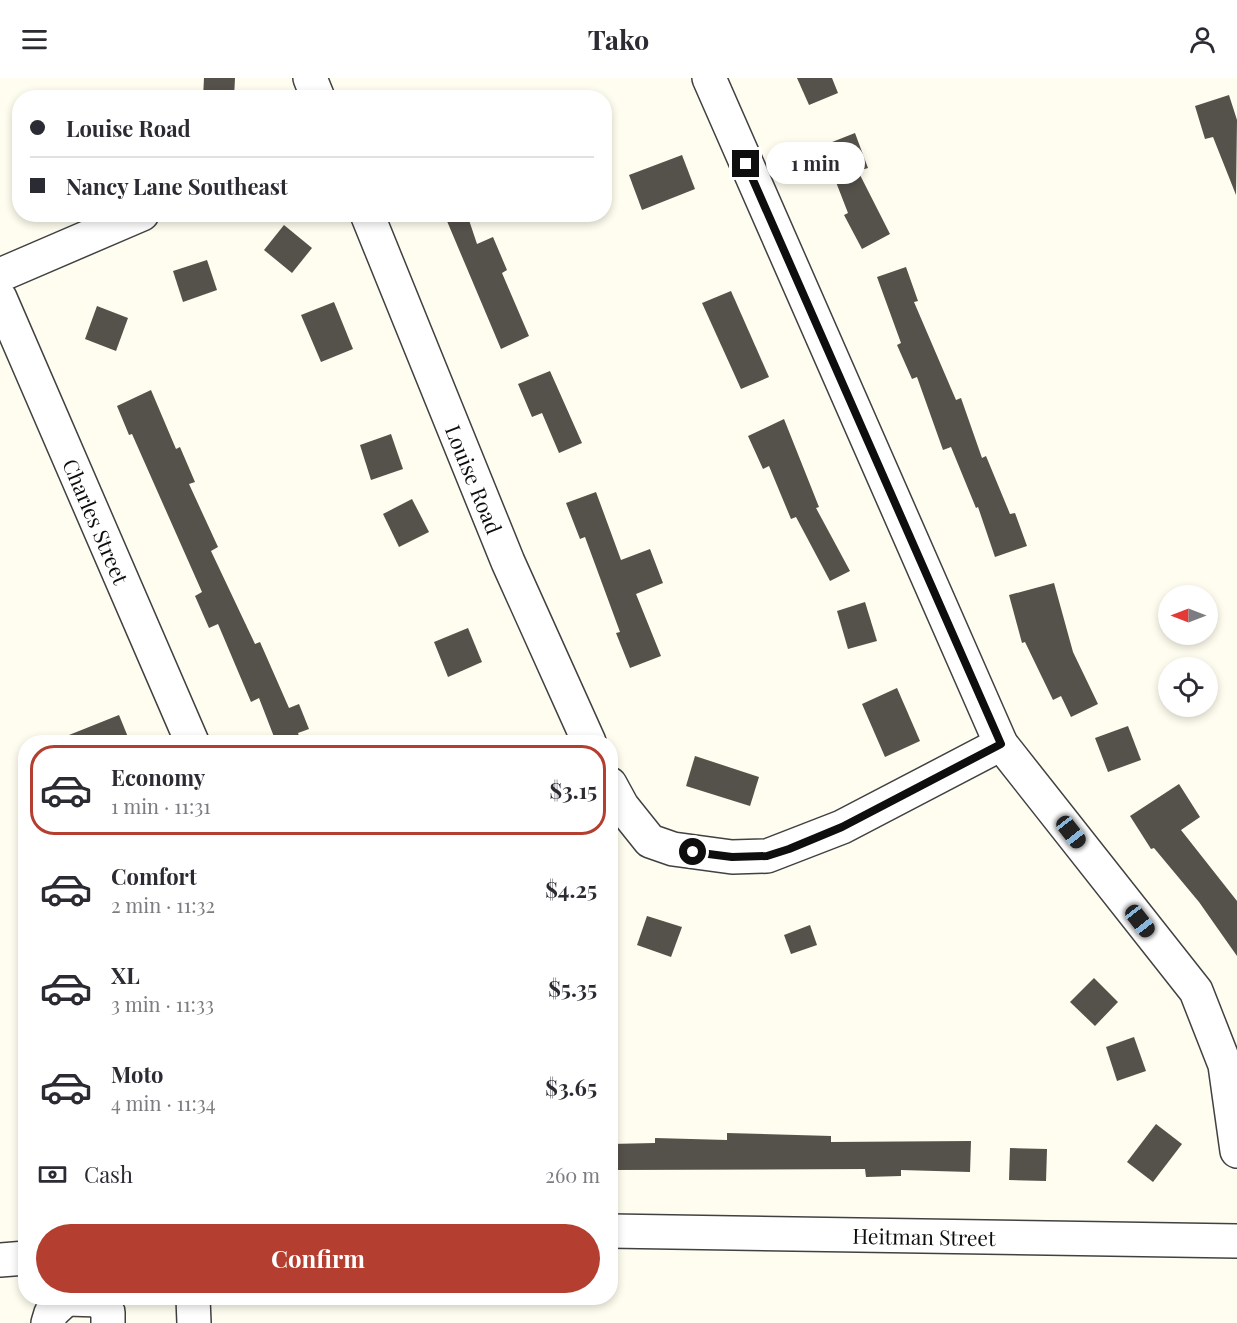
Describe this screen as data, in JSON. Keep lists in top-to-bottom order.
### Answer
{
  "streets": {
    "street": ["Louise Road", "Charles Street", "Heitman Street"]
  },
  "north": "left",
  "page": {
    "header": "Tako",
    "banner": ["Louise Road", "Nancy Lane Southeast"],
    "bubble": "1 min",
    "list": [
      {
        "name": "Economy",
        "note": "1 min · 11:31",
        "value": "$3.15"
      },
      {
        "name": "Comfort",
        "note": "2 min · 11:32",
        "value": "$4.25"
      },
      {
        "name": "XL",
        "note": "3 min · 11:33",
        "value": "$5.35"
      },
      {
        "name": "Moto",
        "note": "4 min · 11:34",
        "value": "$3.65"
      }
    ],
    "pay": ["Cash", "260 m"],
    "buttons": "Confirm"
  }
}
